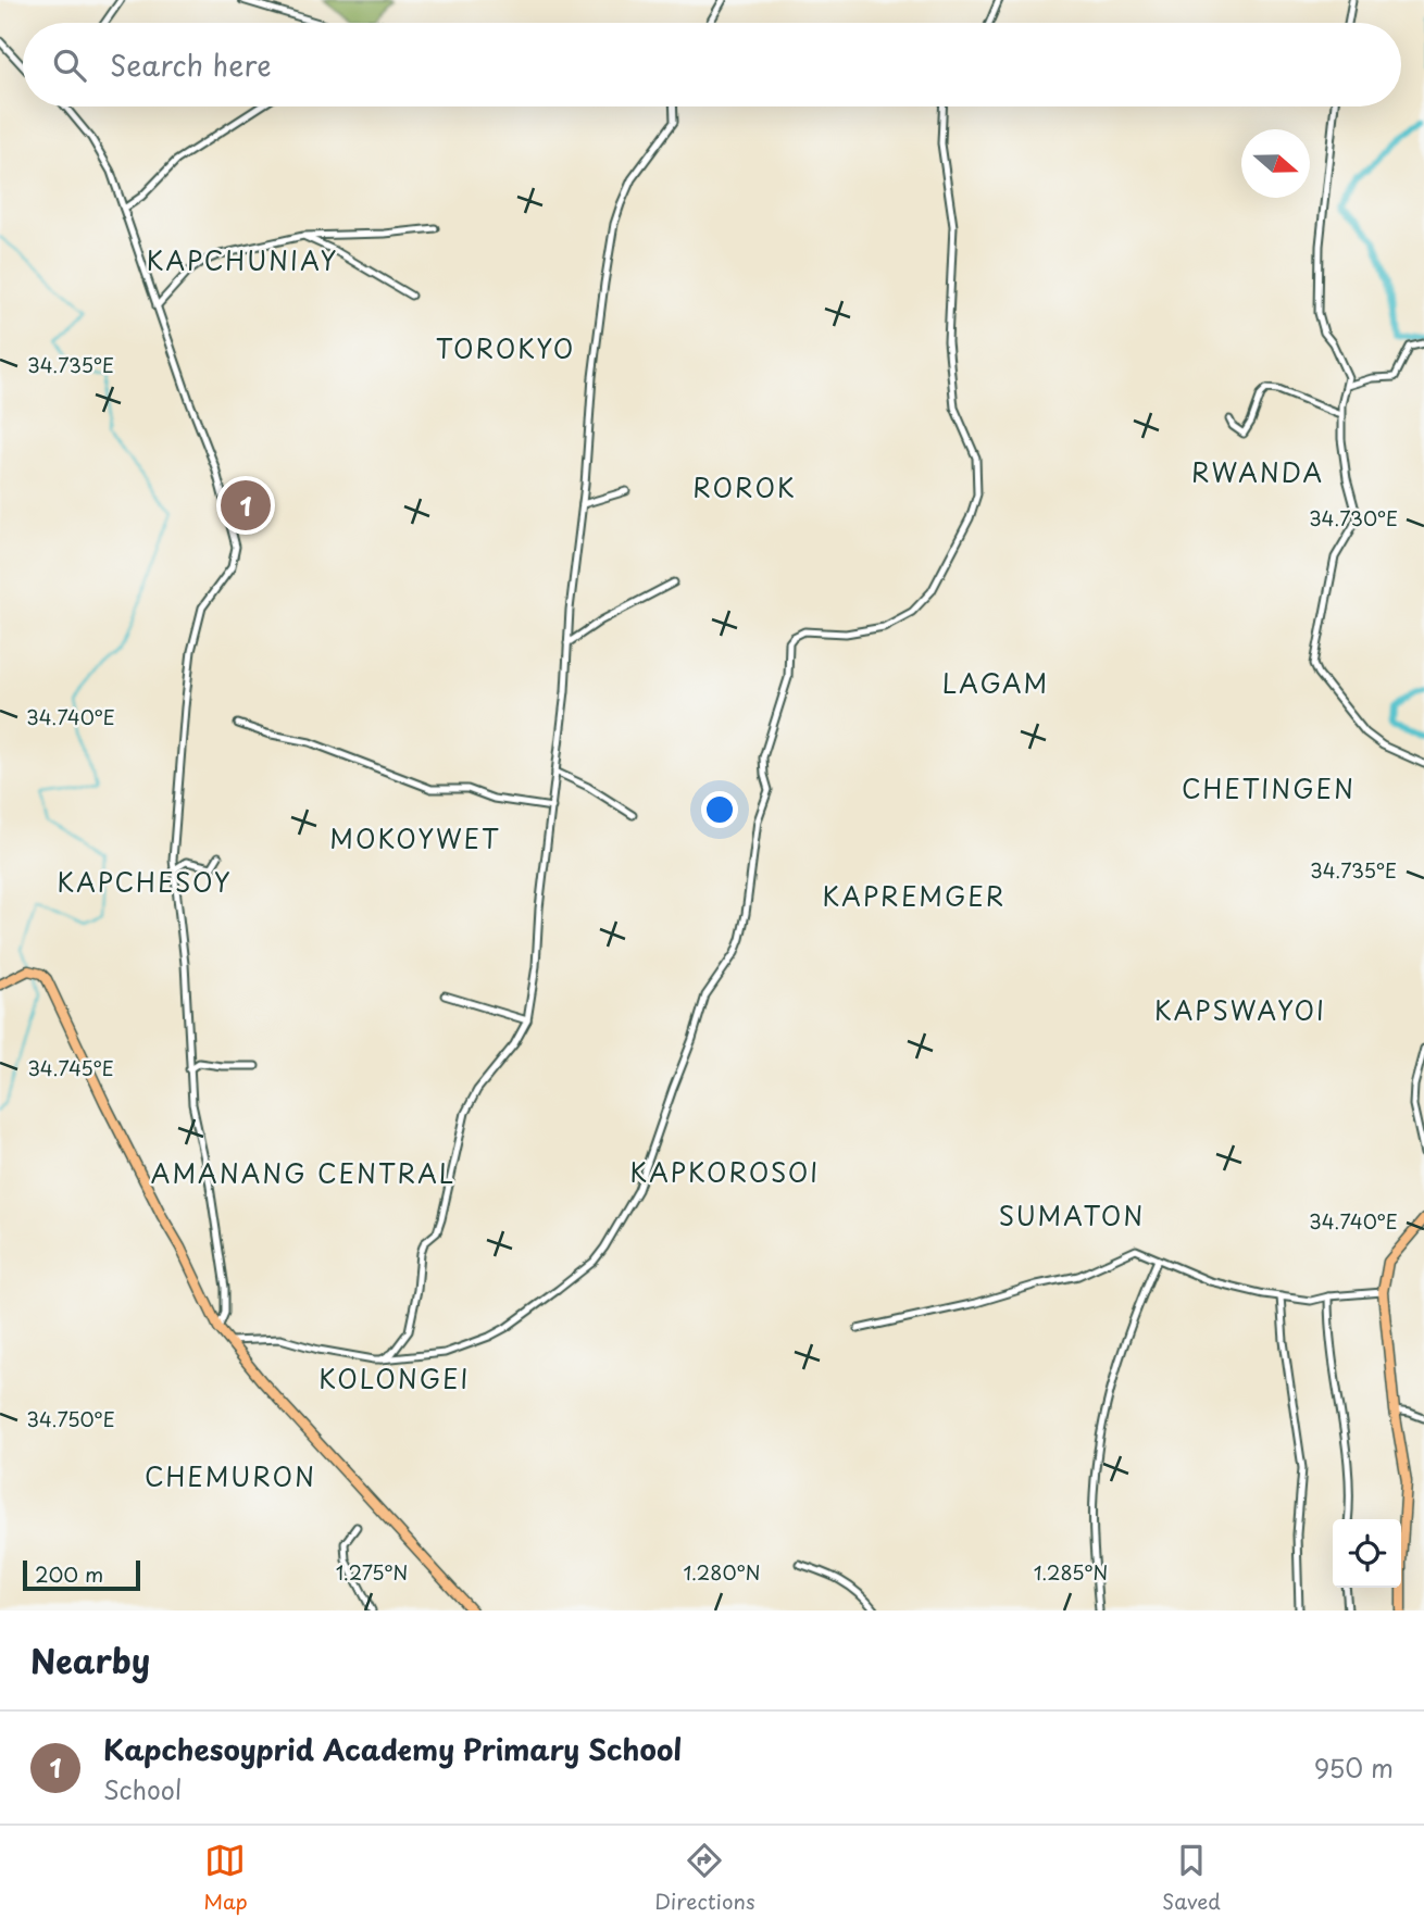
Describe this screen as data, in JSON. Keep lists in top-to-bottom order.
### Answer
{
  "districts": [
    "KAPCHUNIAY",
    "TOROKYO",
    "RWANDA",
    "ROROK",
    "LAGAM",
    "CHETINGEN",
    "MOKOYWET",
    "KAPCHESOY",
    "KAPREMGER",
    "KAPSWAYOI",
    "KAPKOROSOI",
    "AMANANG CENTRAL",
    "SUMATON",
    "KOLONGEI",
    "CHEMURON"
  ],
  "scale_bar": "200 m",
  "north": "right",
  "page": {
    "search": "Search here",
    "pins": "1",
    "scale": "200 m",
    "heading": "Nearby",
    "list": [
      {
        "mark": "1",
        "name": "Kapchesoyprid Academy Primary School",
        "note": "School",
        "value": "950 m"
      }
    ],
    "nav": ["Map", "Directions", "Saved"]
  },
  "coordinates": [
    "34.735°E",
    "34.730°E",
    "34.740°E",
    "34.745°E",
    "34.750°E",
    "1.275°N",
    "1.280°N",
    "1.285°N"
  ]
}
